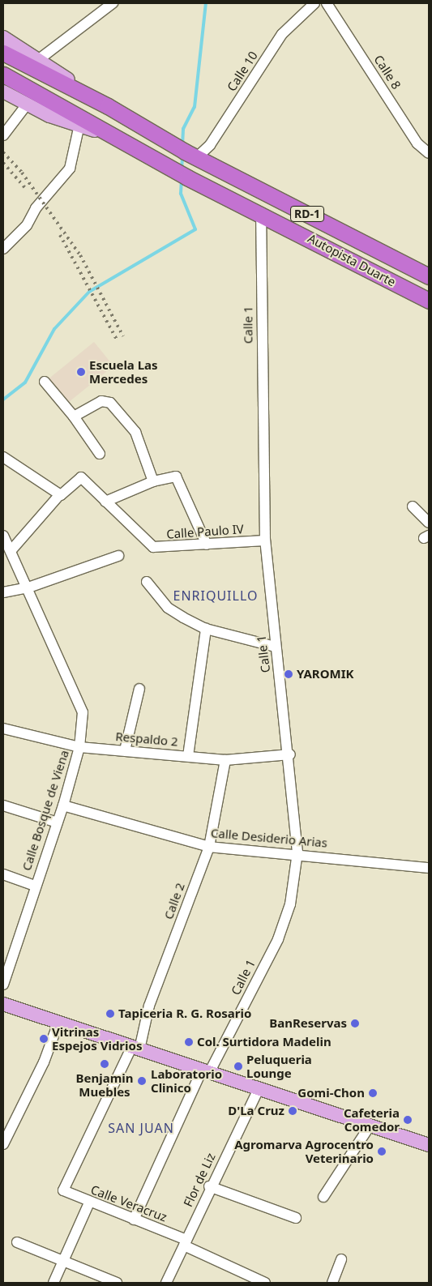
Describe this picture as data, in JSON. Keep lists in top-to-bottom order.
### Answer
{
  "streets": {
    "highway": ["RD-1", "Autopista Duarte"],
    "street": [
      "Calle 10",
      "Calle 8",
      "Calle 1",
      "Calle Paulo IV",
      "Respaldo 2",
      "Calle Bosque de Viena",
      "Calle Desiderio Arias",
      "Calle 2",
      "Flor de Liz",
      "Calle Veracruz"
    ]
  },
  "crossings": [
    ["Calle 10", "RD-1"],
    ["Calle 10", "Autopista Duarte"],
    ["RD-1", "Autopista Duarte"],
    ["Autopista Duarte", "Calle 1"],
    ["Calle 1", "Calle Paulo IV"],
    ["Calle 1", "Respaldo 2"],
    ["Calle 1", "Calle Desiderio Arias"],
    ["Calle 1", "Calle Veracruz"],
    ["Respaldo 2", "Calle Bosque de Viena"],
    ["Respaldo 2", "Calle 2"],
    ["Calle Bosque de Viena", "Calle Desiderio Arias"],
    ["Calle Desiderio Arias", "Calle 2"],
    ["Calle 2", "Calle Veracruz"],
    ["Flor de Liz", "Calle Veracruz"]
  ],
  "districts": ["ENRIQUILLO", "SAN JUAN"],
  "places": [
    "Escuela Las Mercedes",
    "YAROMIK",
    "Tapiceria R. G. Rosario",
    "BanReservas",
    "Vitrinas Espejos Vidrios",
    "Col. Surtidora Madelin",
    "Benjamin Muebles",
    "Peluqueria Lounge",
    "Laboratorio Clinico",
    "Gomi-Chon",
    "D'La Cruz",
    "Cafeteria Comedor",
    "Agromarva Agrocentro Veterinario"
  ]
}
